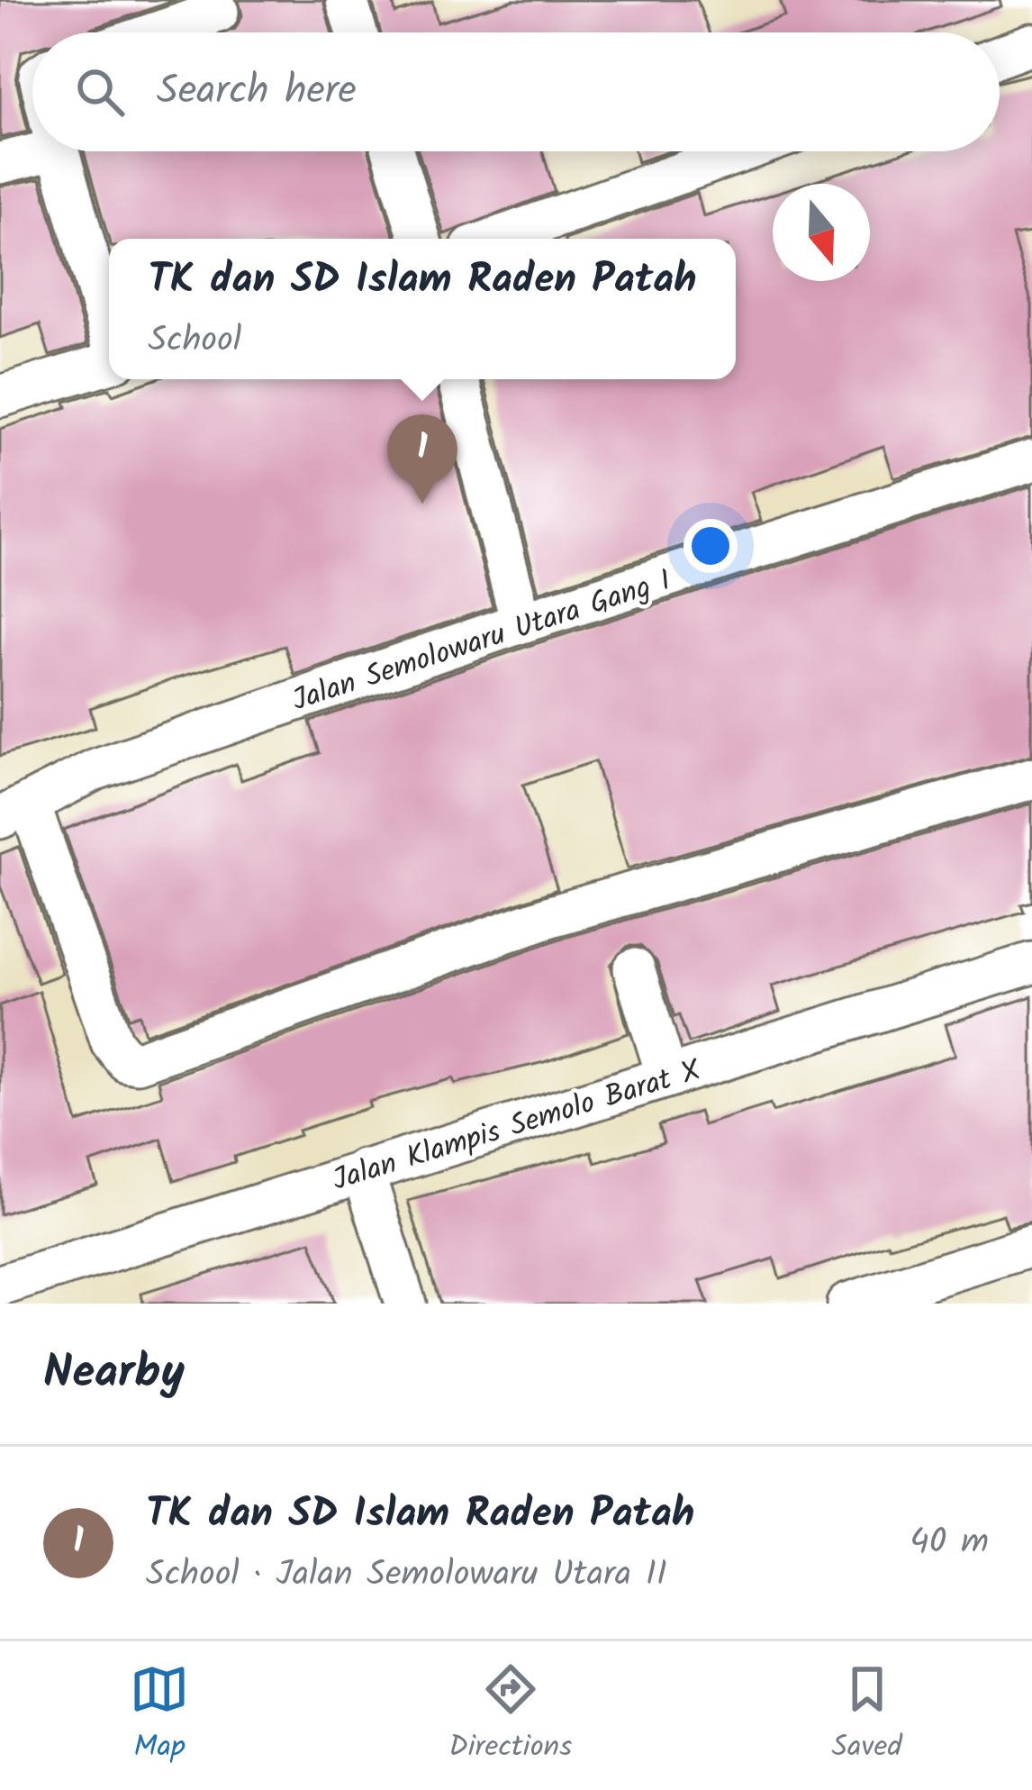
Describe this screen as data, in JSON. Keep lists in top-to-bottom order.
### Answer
{
  "streets": {
    "street": ["Jalan Semolowaru Utara Gang I", "Jalan Klampis Semolo Barat X"]
  },
  "north": "bottom",
  "page": {
    "search": "Search here",
    "popup": ["TK dan SD Islam Raden Patah", "School"],
    "pins": "1",
    "heading": "Nearby",
    "list": [
      {
        "mark": "1",
        "name": "TK dan SD Islam Raden Patah",
        "note": "School · Jalan Semolowaru Utara II",
        "value": "40 m"
      }
    ],
    "nav": ["Map", "Directions", "Saved"]
  }
}
